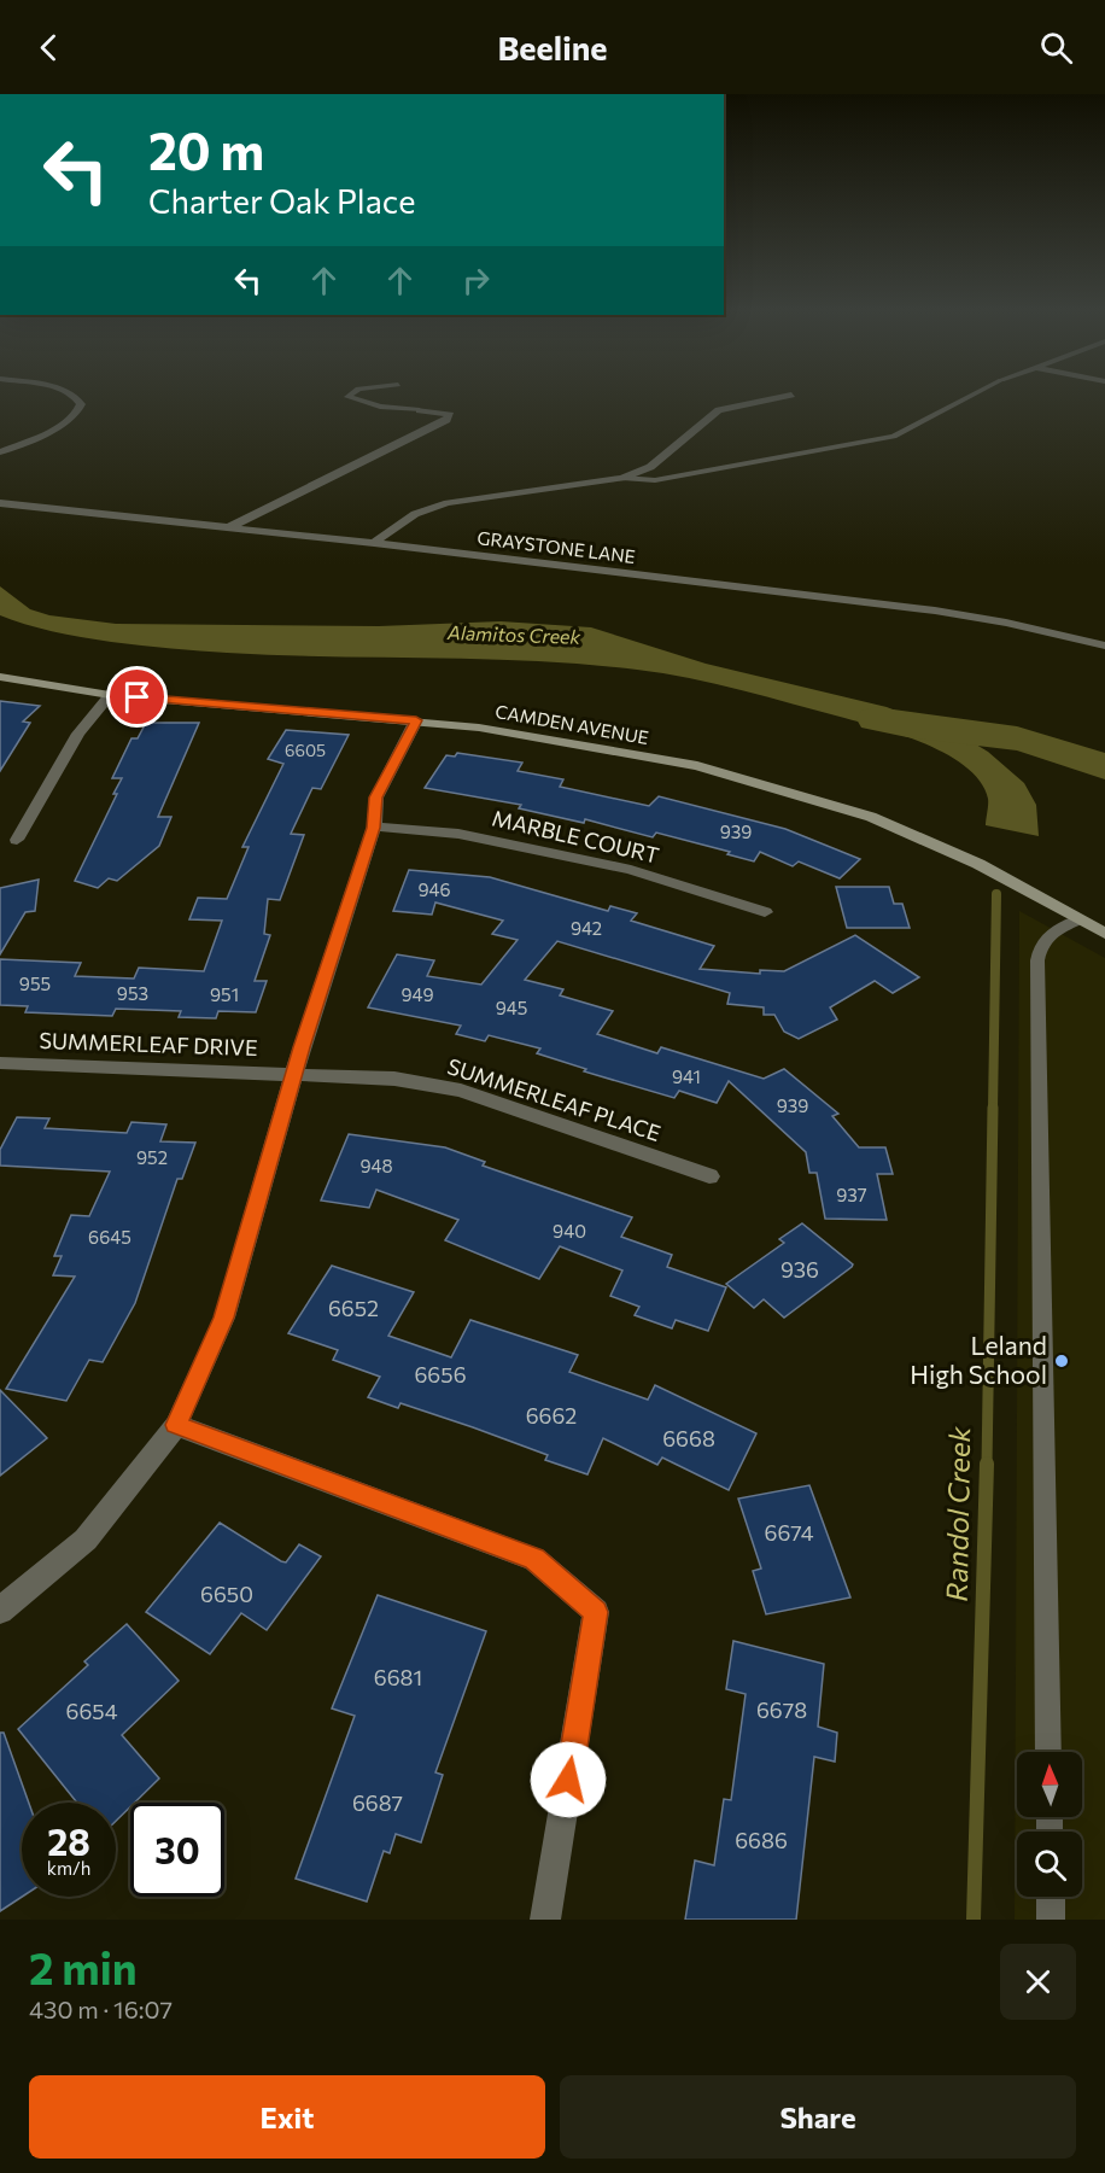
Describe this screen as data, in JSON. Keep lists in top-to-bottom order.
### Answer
{
  "streets": {
    "street": [
      "GRAYSTONE LANE",
      "CAMDEN AVENUE",
      "MARBLE COURT",
      "SUMMERLEAF DRIVE",
      "SUMMERLEAF PLACE"
    ]
  },
  "crossings": [
    ["SUMMERLEAF DRIVE", "SUMMERLEAF PLACE"]
  ],
  "water": ["Alamitos Creek", "Randol Creek"],
  "places": ["Leland High School"],
  "house_numbers": [
    "6605",
    "939",
    "946",
    "942",
    "955",
    "953",
    "951",
    "949",
    "945",
    "941",
    "939",
    "952",
    "948",
    "937",
    "940",
    "6645",
    "936",
    "6652",
    "6656",
    "6662",
    "6668",
    "6674",
    "6650",
    "6681",
    "6678",
    "6654",
    "6687",
    "6686"
  ],
  "north": "top",
  "page": {
    "header": "Beeline",
    "turn": ["20 m", "Charter Oak Place"],
    "speed": "28 km/h",
    "limit": "30",
    "heading": ["2 min", "430 m · 16:07"],
    "buttons": ["Exit", "Share"]
  }
}
